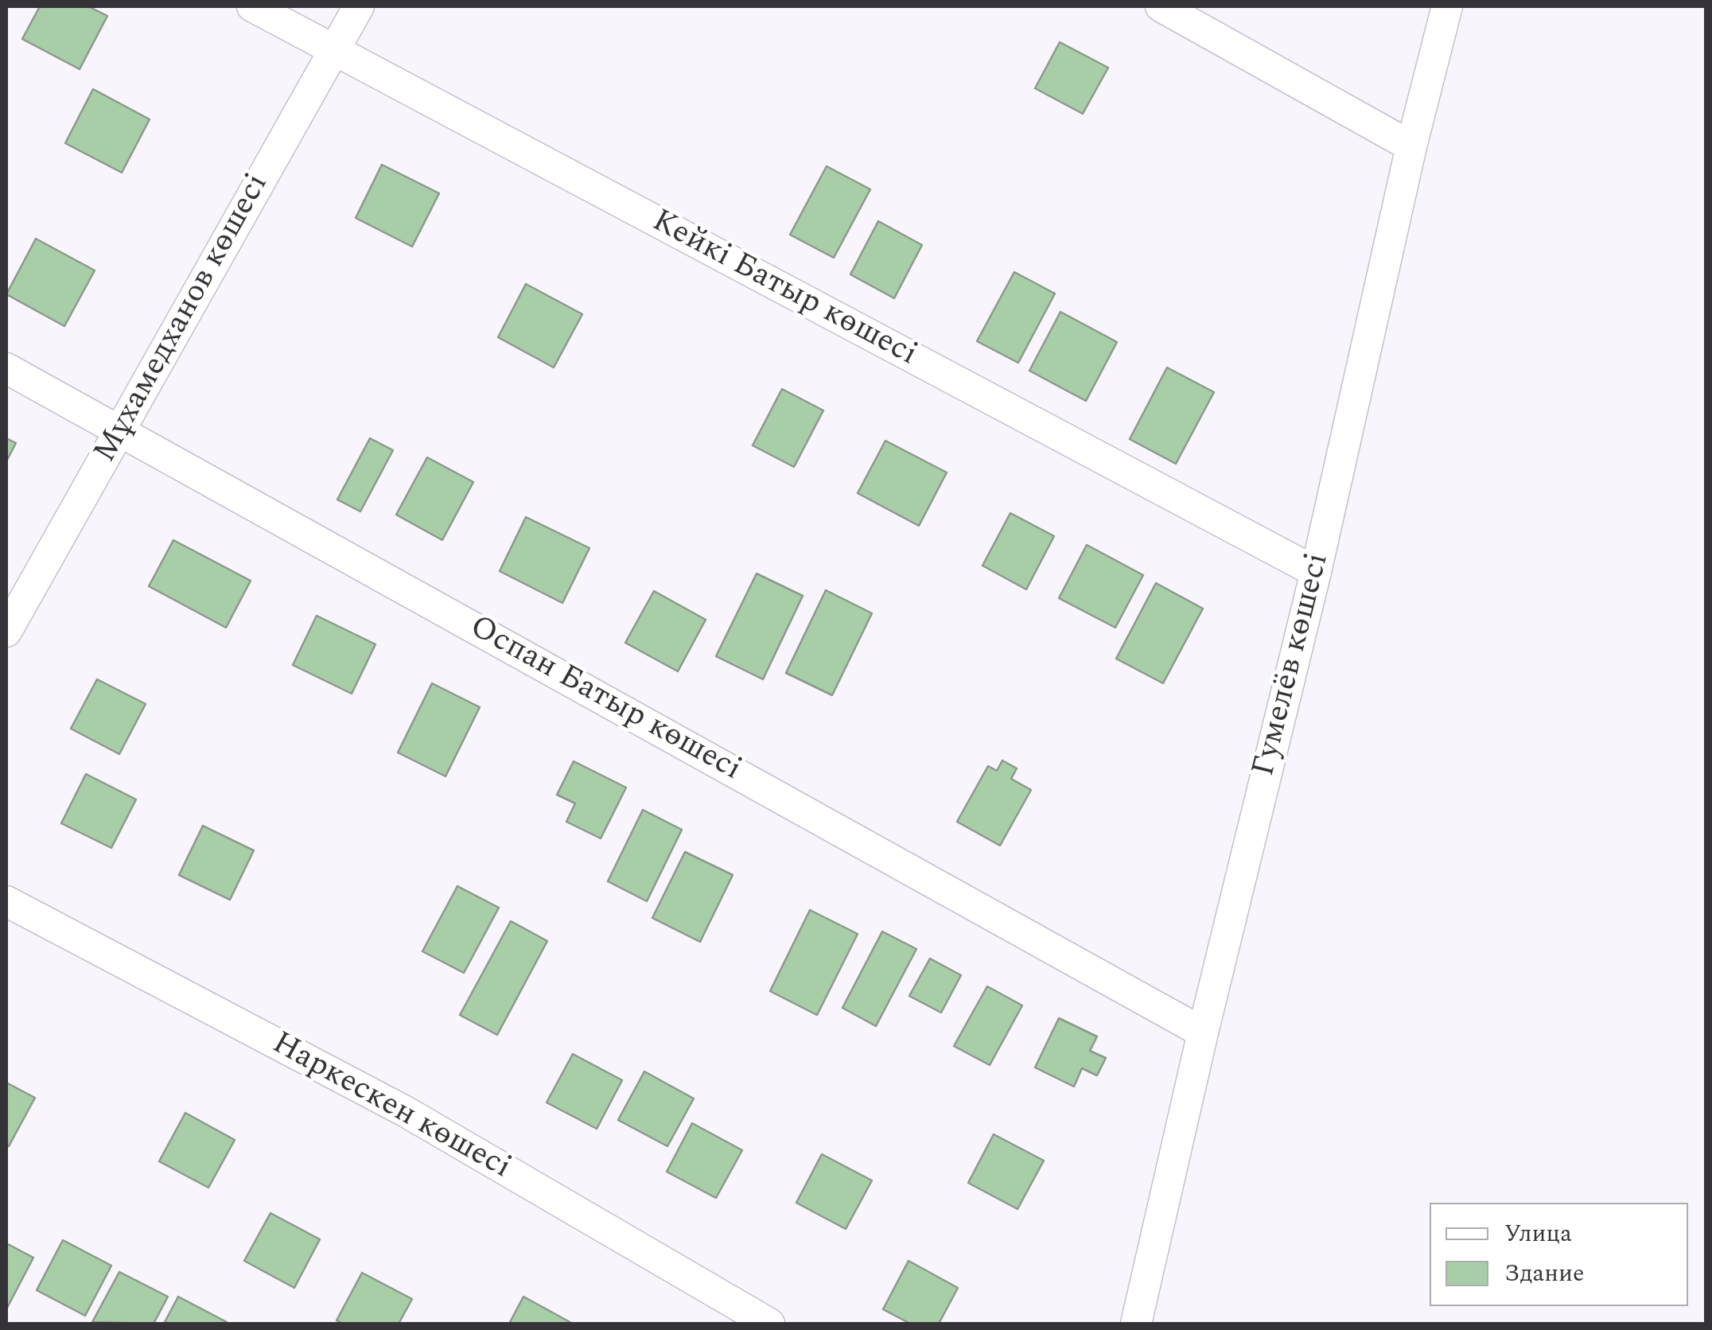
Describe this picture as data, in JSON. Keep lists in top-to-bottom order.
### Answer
{
  "streets": {
    "street": [
      "Кейкі Батыр көшесі",
      "Мұхамедханов көшесі",
      "Гумелёв көшесі",
      "Оспан Батыр көшесі",
      "Наркескен көшесі"
    ]
  },
  "crossings": [
    ["Кейкі Батыр көшесі", "Мұхамедханов көшесі"],
    ["Кейкі Батыр көшесі", "Гумелёв көшесі"],
    ["Мұхамедханов көшесі", "Оспан Батыр көшесі"],
    ["Гумелёв көшесі", "Оспан Батыр көшесі"]
  ],
  "legend": ["Улица", "Здание"]
}
